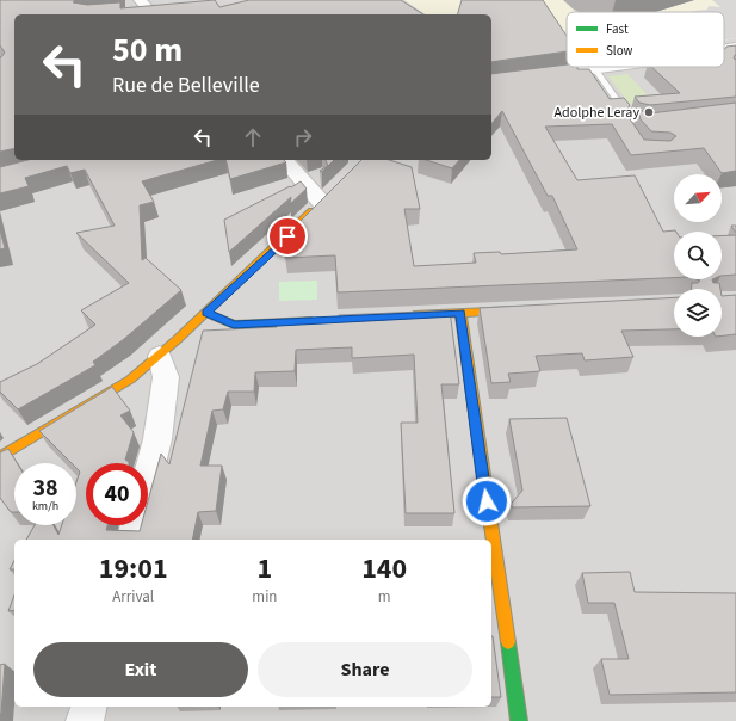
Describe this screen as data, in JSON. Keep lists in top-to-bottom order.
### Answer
{
  "places": ["Adolphe Leray"],
  "legend": ["Fast", "Slow"],
  "north": "top right",
  "page": {
    "turn": ["50 m", "Rue de Belleville"],
    "speed": "38 km/h",
    "limit": "40",
    "eta": [
      "19:01",
      "Arrival",
      "1",
      "min",
      "140",
      "m"
    ],
    "buttons": ["Exit", "Share"]
  }
}
